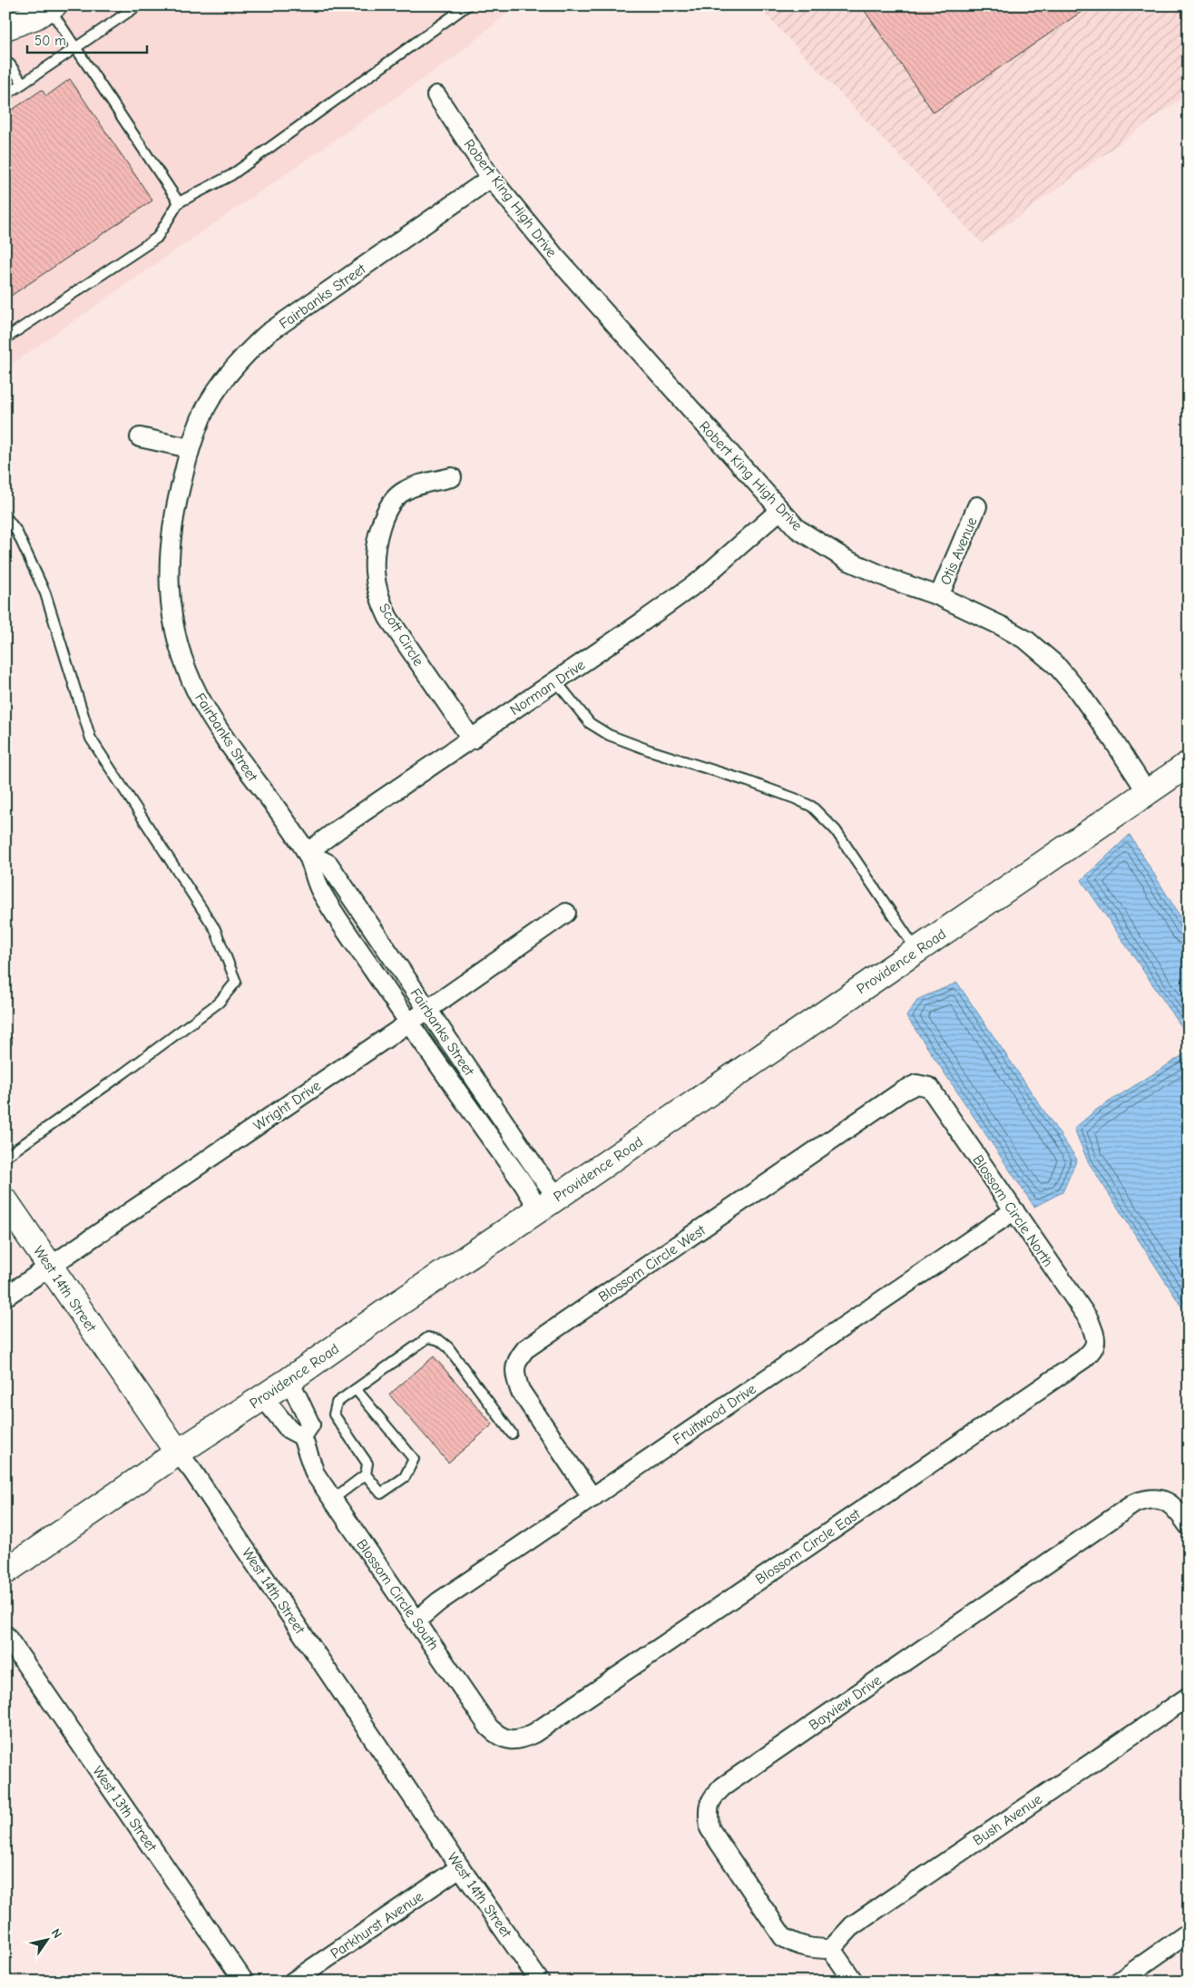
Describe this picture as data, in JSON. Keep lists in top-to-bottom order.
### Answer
{
  "streets": {
    "street": [
      "Robert King High Drive",
      "Fairbanks Street",
      "Otis Avenue",
      "Scott Circle",
      "Norman Drive",
      "Providence Road",
      "Wright Drive",
      "Blossom Circle North",
      "Blossom Circle West",
      "West 14th Street",
      "Fruitwood Drive",
      "Blossom Circle East",
      "Blossom Circle South",
      "Bayview Drive",
      "West 13th Street",
      "Bush Avenue",
      "Parkhurst Avenue"
    ]
  },
  "crossings": [
    ["Robert King High Drive", "Fairbanks Street"],
    ["Robert King High Drive", "Otis Avenue"],
    ["Robert King High Drive", "Norman Drive"],
    ["Robert King High Drive", "Providence Road"],
    ["Fairbanks Street", "Norman Drive"],
    ["Fairbanks Street", "Providence Road"],
    ["Fairbanks Street", "Wright Drive"],
    ["Scott Circle", "Norman Drive"],
    ["Providence Road", "West 14th Street"],
    ["Providence Road", "Blossom Circle South"],
    ["Wright Drive", "West 14th Street"],
    ["Blossom Circle North", "Blossom Circle West"],
    ["Blossom Circle North", "Fruitwood Drive"],
    ["Blossom Circle North", "Blossom Circle East"],
    ["Blossom Circle West", "Fruitwood Drive"],
    ["West 14th Street", "Parkhurst Avenue"],
    ["Fruitwood Drive", "Blossom Circle South"],
    ["Blossom Circle East", "Blossom Circle South"],
    ["Bayview Drive", "Bush Avenue"]
  ],
  "scale_bar": "50 m",
  "north": "top right"
}
